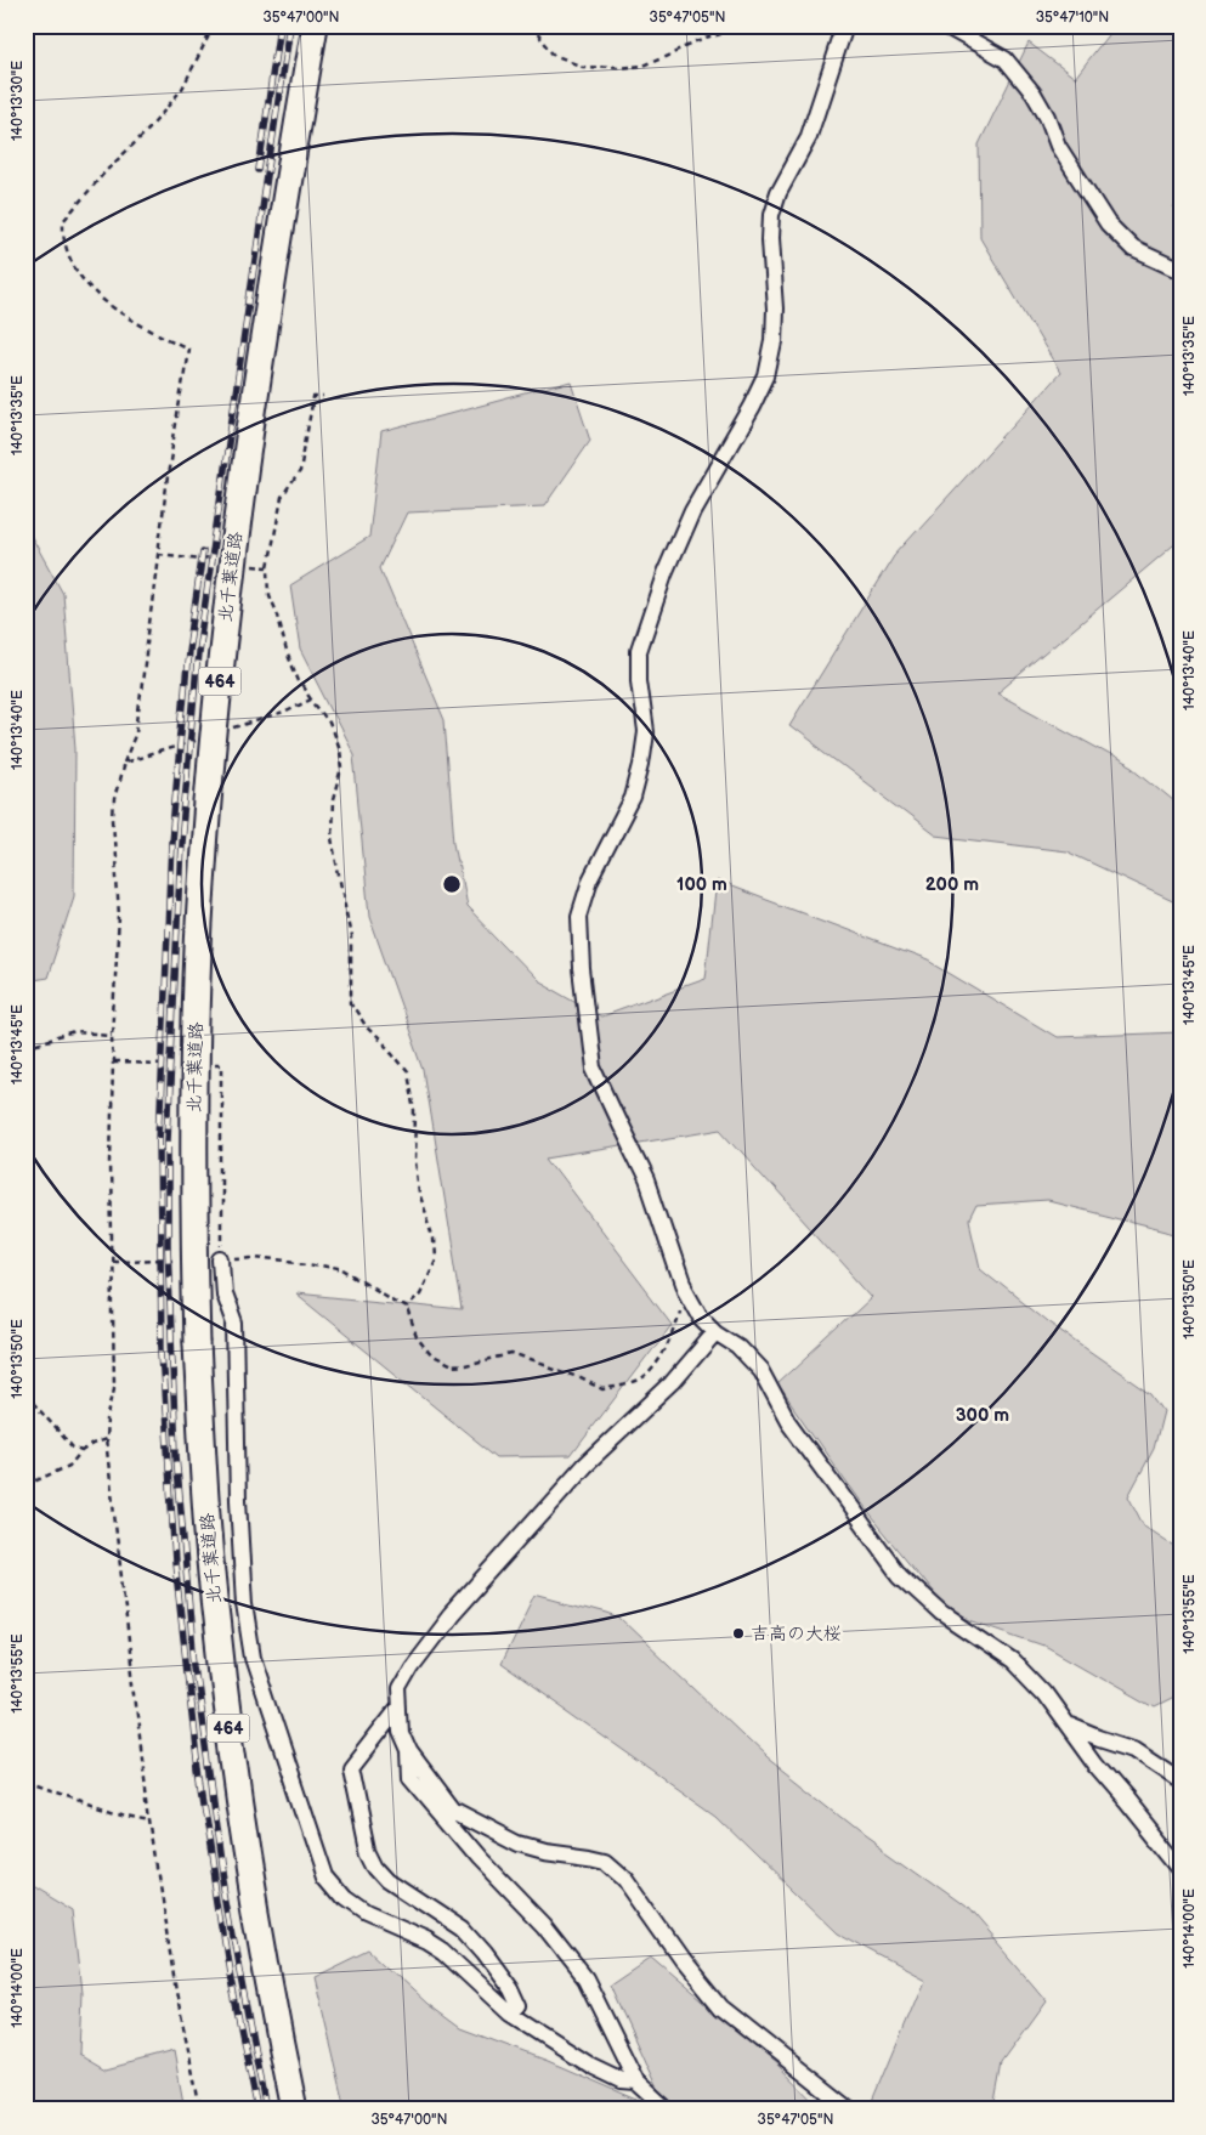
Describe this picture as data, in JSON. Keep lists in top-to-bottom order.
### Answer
{
  "streets": {
    "highway": ["北千葉道路", "464"]
  },
  "places": ["吉高の大桜"],
  "coordinates": [
    "35°47'00\"N",
    "35°47'05\"N",
    "35°47'10\"N",
    "140°13'30\"E",
    "140°13'35\"E",
    "140°13'40\"E",
    "140°13'45\"E",
    "140°13'50\"E",
    "140°13'55\"E",
    "140°14'00\"E"
  ],
  "rings": ["100 m", "200 m", "300 m"]
}
